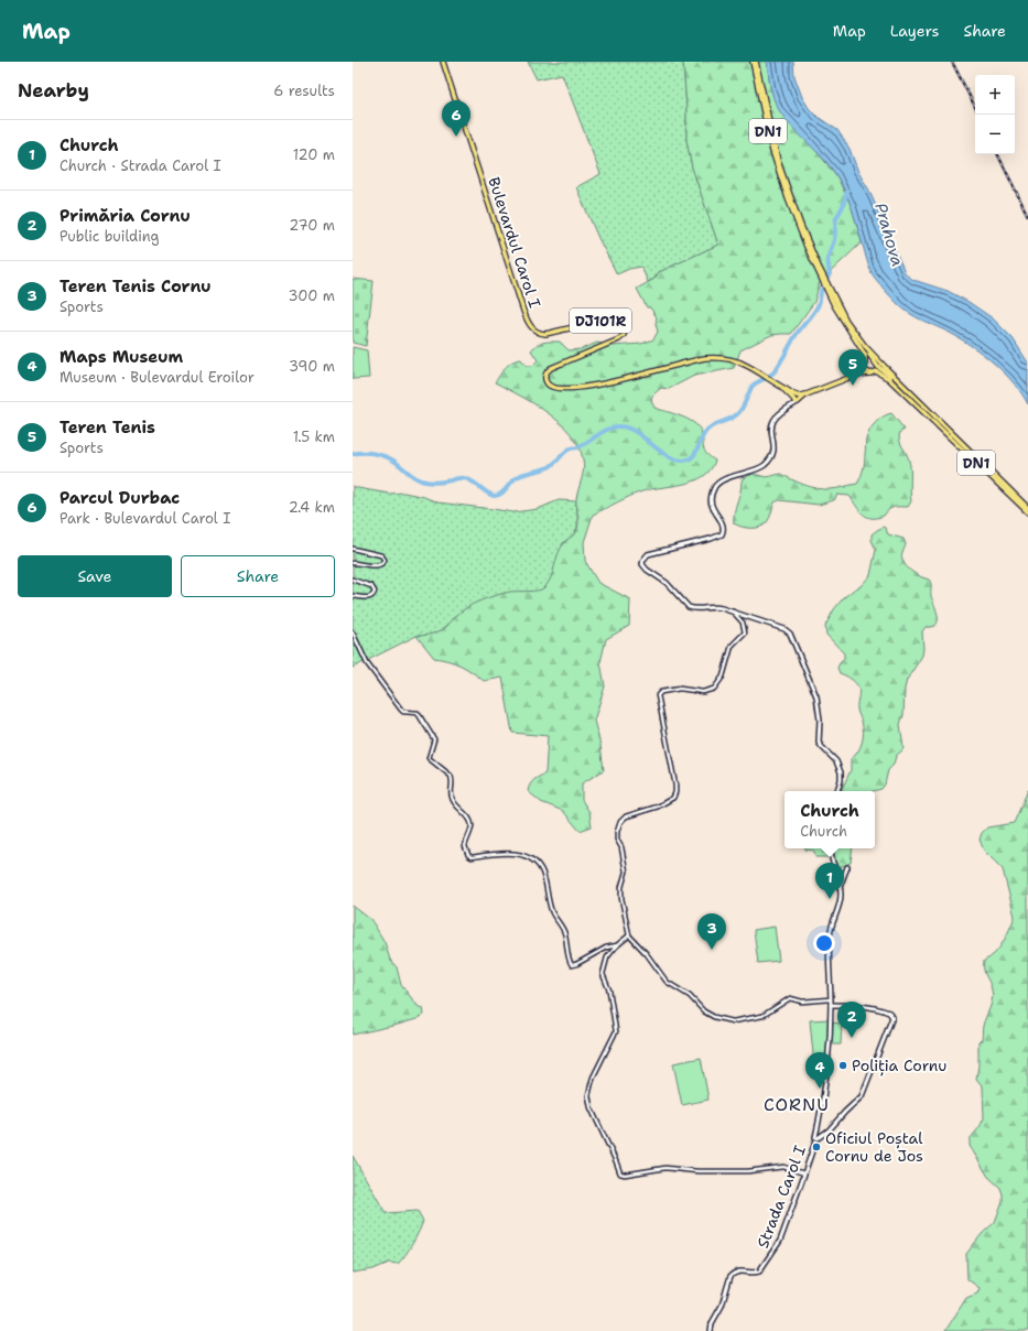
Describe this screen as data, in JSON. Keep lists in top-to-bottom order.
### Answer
{
  "streets": {
    "main road": [
      "DN1",
      "Bulevardul Carol I",
      "DJ101R",
      "Strada Carol I"
    ]
  },
  "districts": ["CORNU"],
  "water": ["Prahova"],
  "places": ["Poliția Cornu", "Oficiul Poștal Cornu de Jos"],
  "page": {
    "header": "Map",
    "nav": ["Map", "Layers", "Share"],
    "heading": ["Nearby", "6 results"],
    "map_buttons": ["+", "−"],
    "pins": [
      "6",
      "5",
      "1",
      "3",
      "2",
      "4"
    ],
    "list": [
      {
        "mark": "1",
        "name": "Church",
        "note": "Church · Strada Carol I",
        "value": "120 m"
      },
      {
        "mark": "2",
        "name": "Primăria Cornu",
        "note": "Public building",
        "value": "270 m"
      },
      {
        "mark": "3",
        "name": "Teren Tenis Cornu",
        "note": "Sports",
        "value": "300 m"
      },
      {
        "mark": "4",
        "name": "Maps Museum",
        "note": "Museum · Bulevardul Eroilor",
        "value": "390 m"
      },
      {
        "mark": "5",
        "name": "Teren Tenis",
        "note": "Sports",
        "value": "1.5 km"
      },
      {
        "mark": "6",
        "name": "Parcul Durbac",
        "note": "Park · Bulevardul Carol I",
        "value": "2.4 km"
      }
    ],
    "buttons": ["Save", "Share"],
    "popup": ["Church", "Church"]
  }
}
